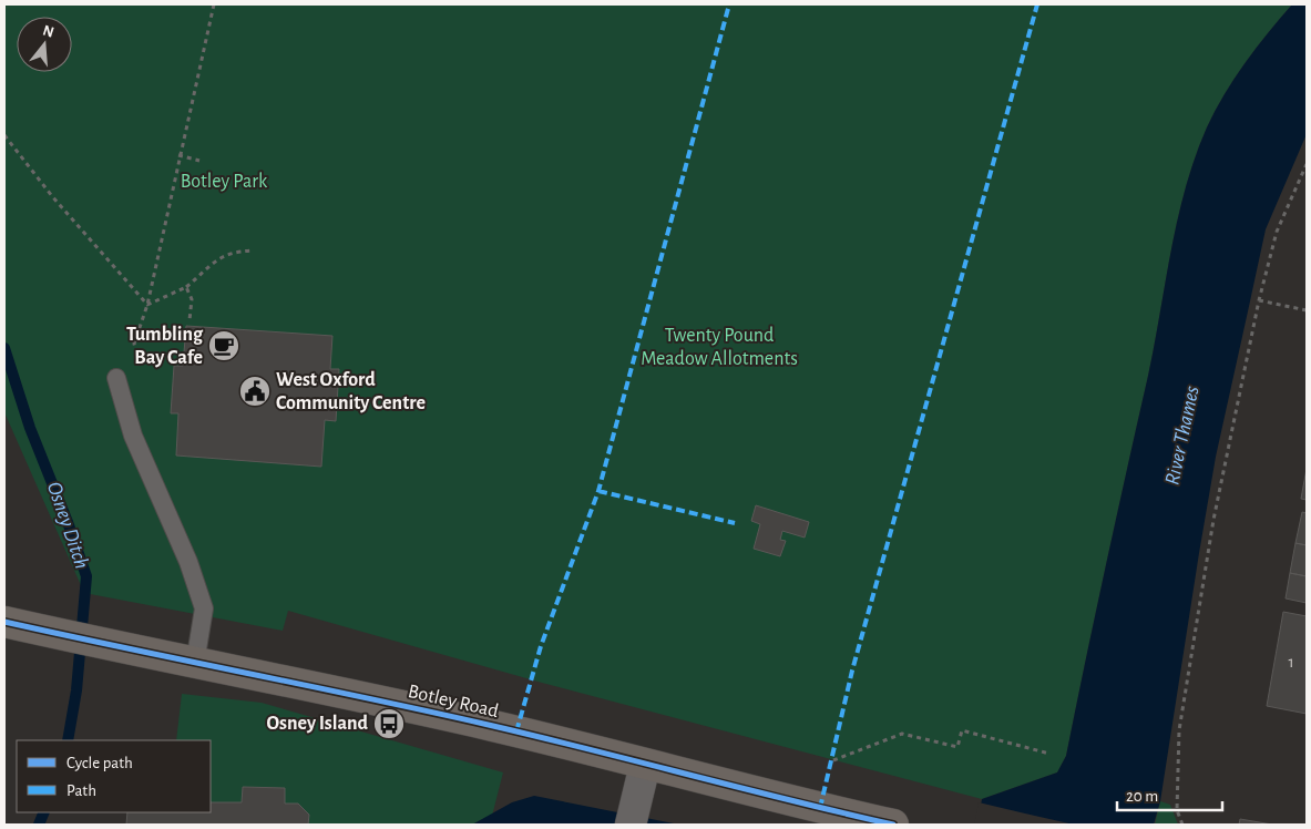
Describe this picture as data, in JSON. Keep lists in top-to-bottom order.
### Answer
{
  "streets": {
    "main road": ["Botley Road"]
  },
  "water": ["River Thames", "Osney Ditch"],
  "parks": ["Botley Park", "Twenty Pound Meadow Allotments"],
  "places": {
    "cafe": ["Tumbling Bay Cafe"],
    "public building": ["West Oxford Community Centre"],
    "bus stop": ["Osney Island"]
  },
  "house_numbers": ["1"],
  "legend": ["Cycle path", "Path"],
  "scale_bar": "20 m",
  "north": "top"
}
